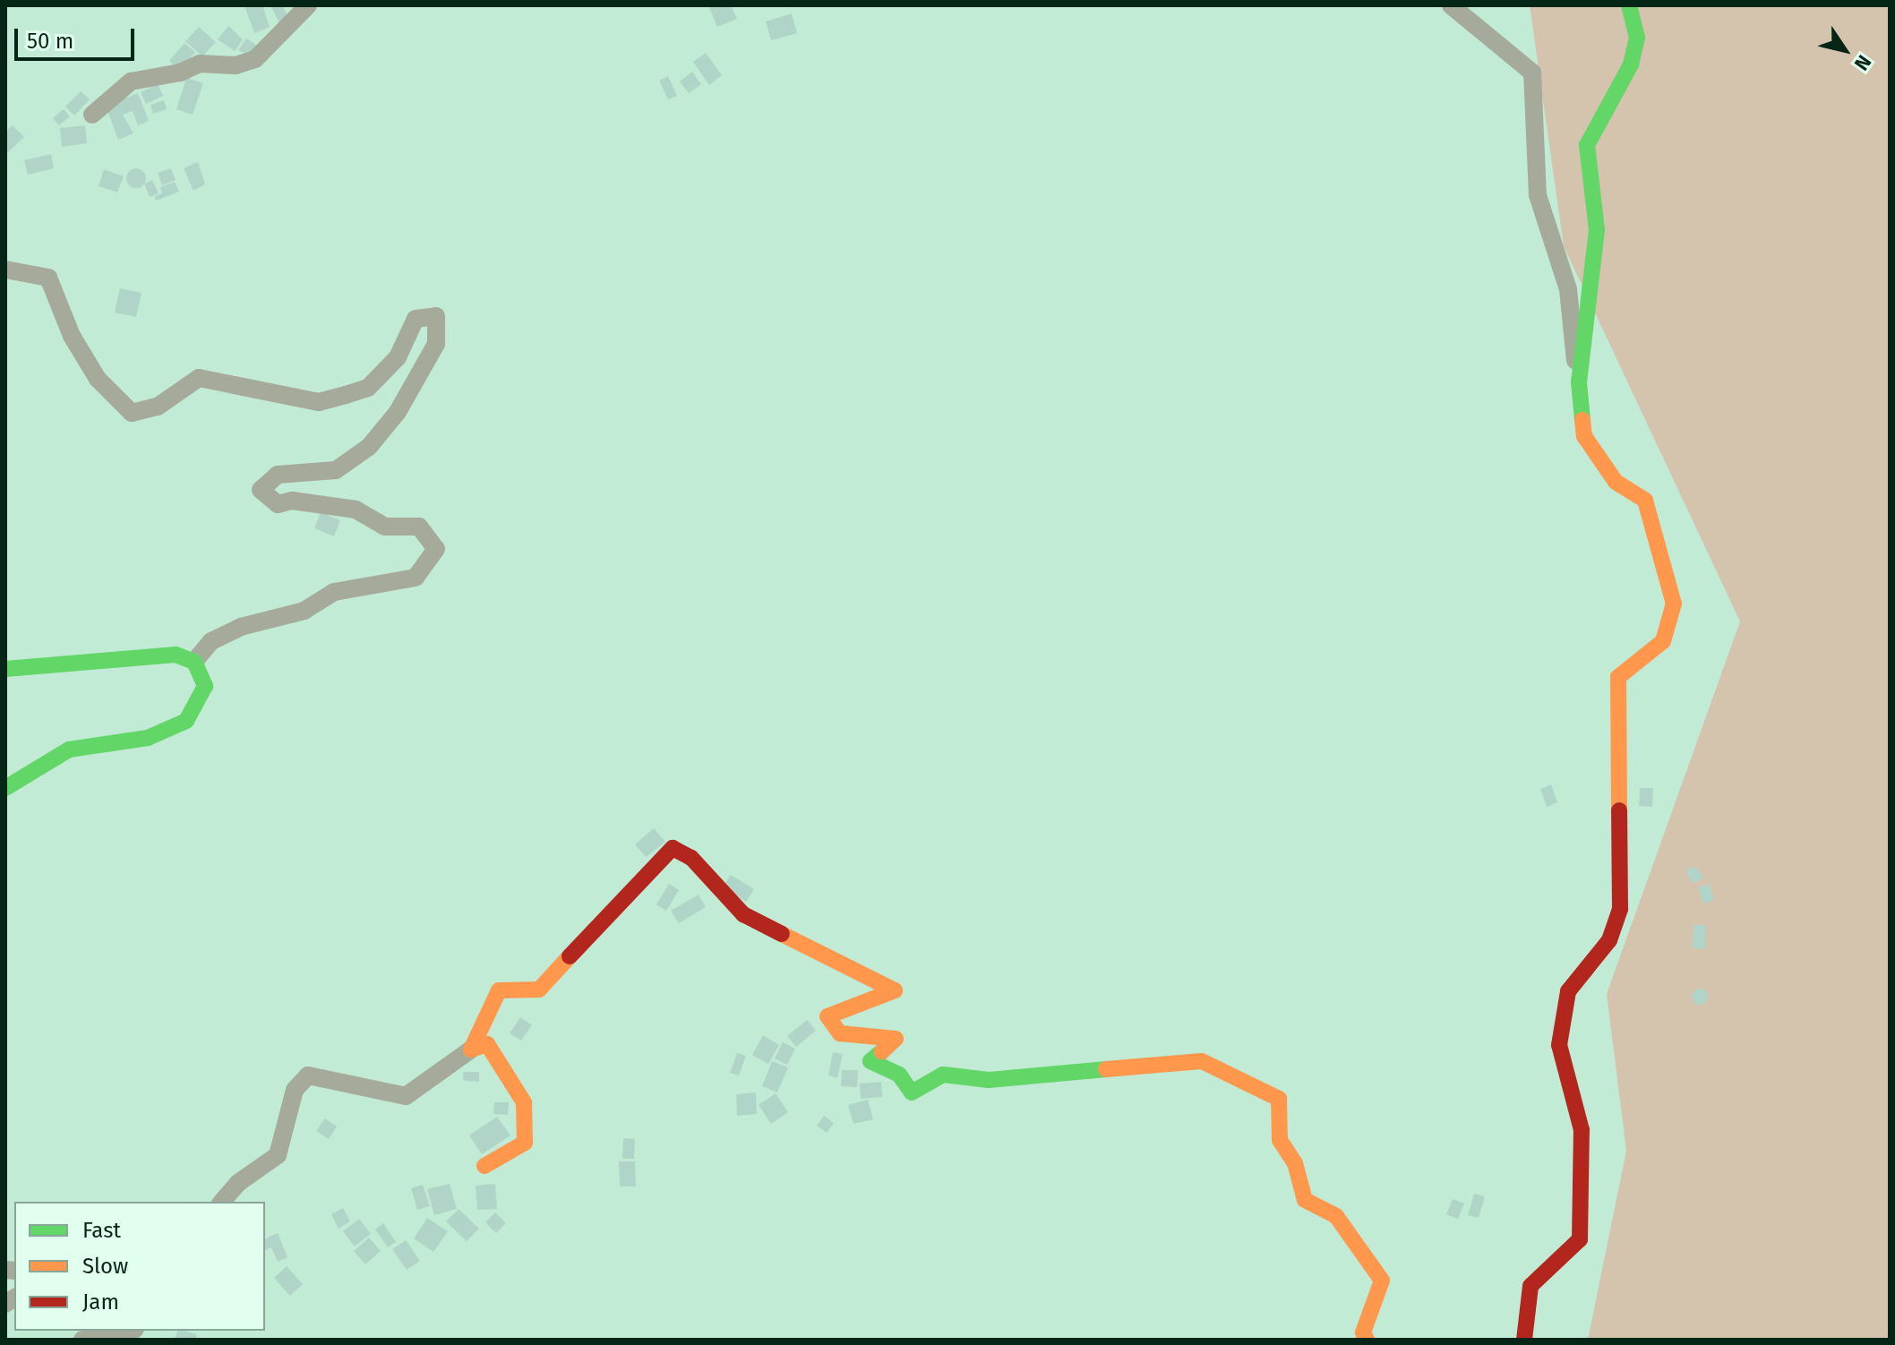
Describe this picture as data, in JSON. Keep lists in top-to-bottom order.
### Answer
{
  "legend": ["Fast", "Slow", "Jam"],
  "scale_bar": "50 m",
  "north": "bottom right"
}
